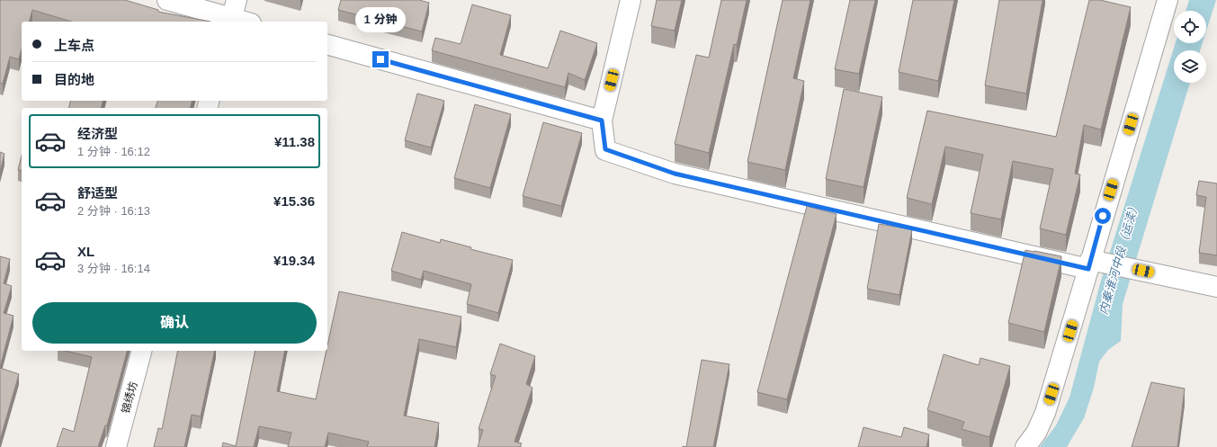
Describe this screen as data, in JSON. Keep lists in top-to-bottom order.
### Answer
{
  "streets": {
    "street": ["锦绣坊"]
  },
  "water": ["内秦淮河中段（运渎）"],
  "page": {
    "bubble": "1 分钟",
    "banner": ["上车点", "目的地"],
    "list": [
      {
        "name": "经济型",
        "note": "1 分钟 · 16:12",
        "value": "¥11.38"
      },
      {
        "name": "舒适型",
        "note": "2 分钟 · 16:13",
        "value": "¥15.36"
      },
      {
        "name": "XL",
        "note": "3 分钟 · 16:14",
        "value": "¥19.34"
      }
    ],
    "buttons": "确认"
  }
}
